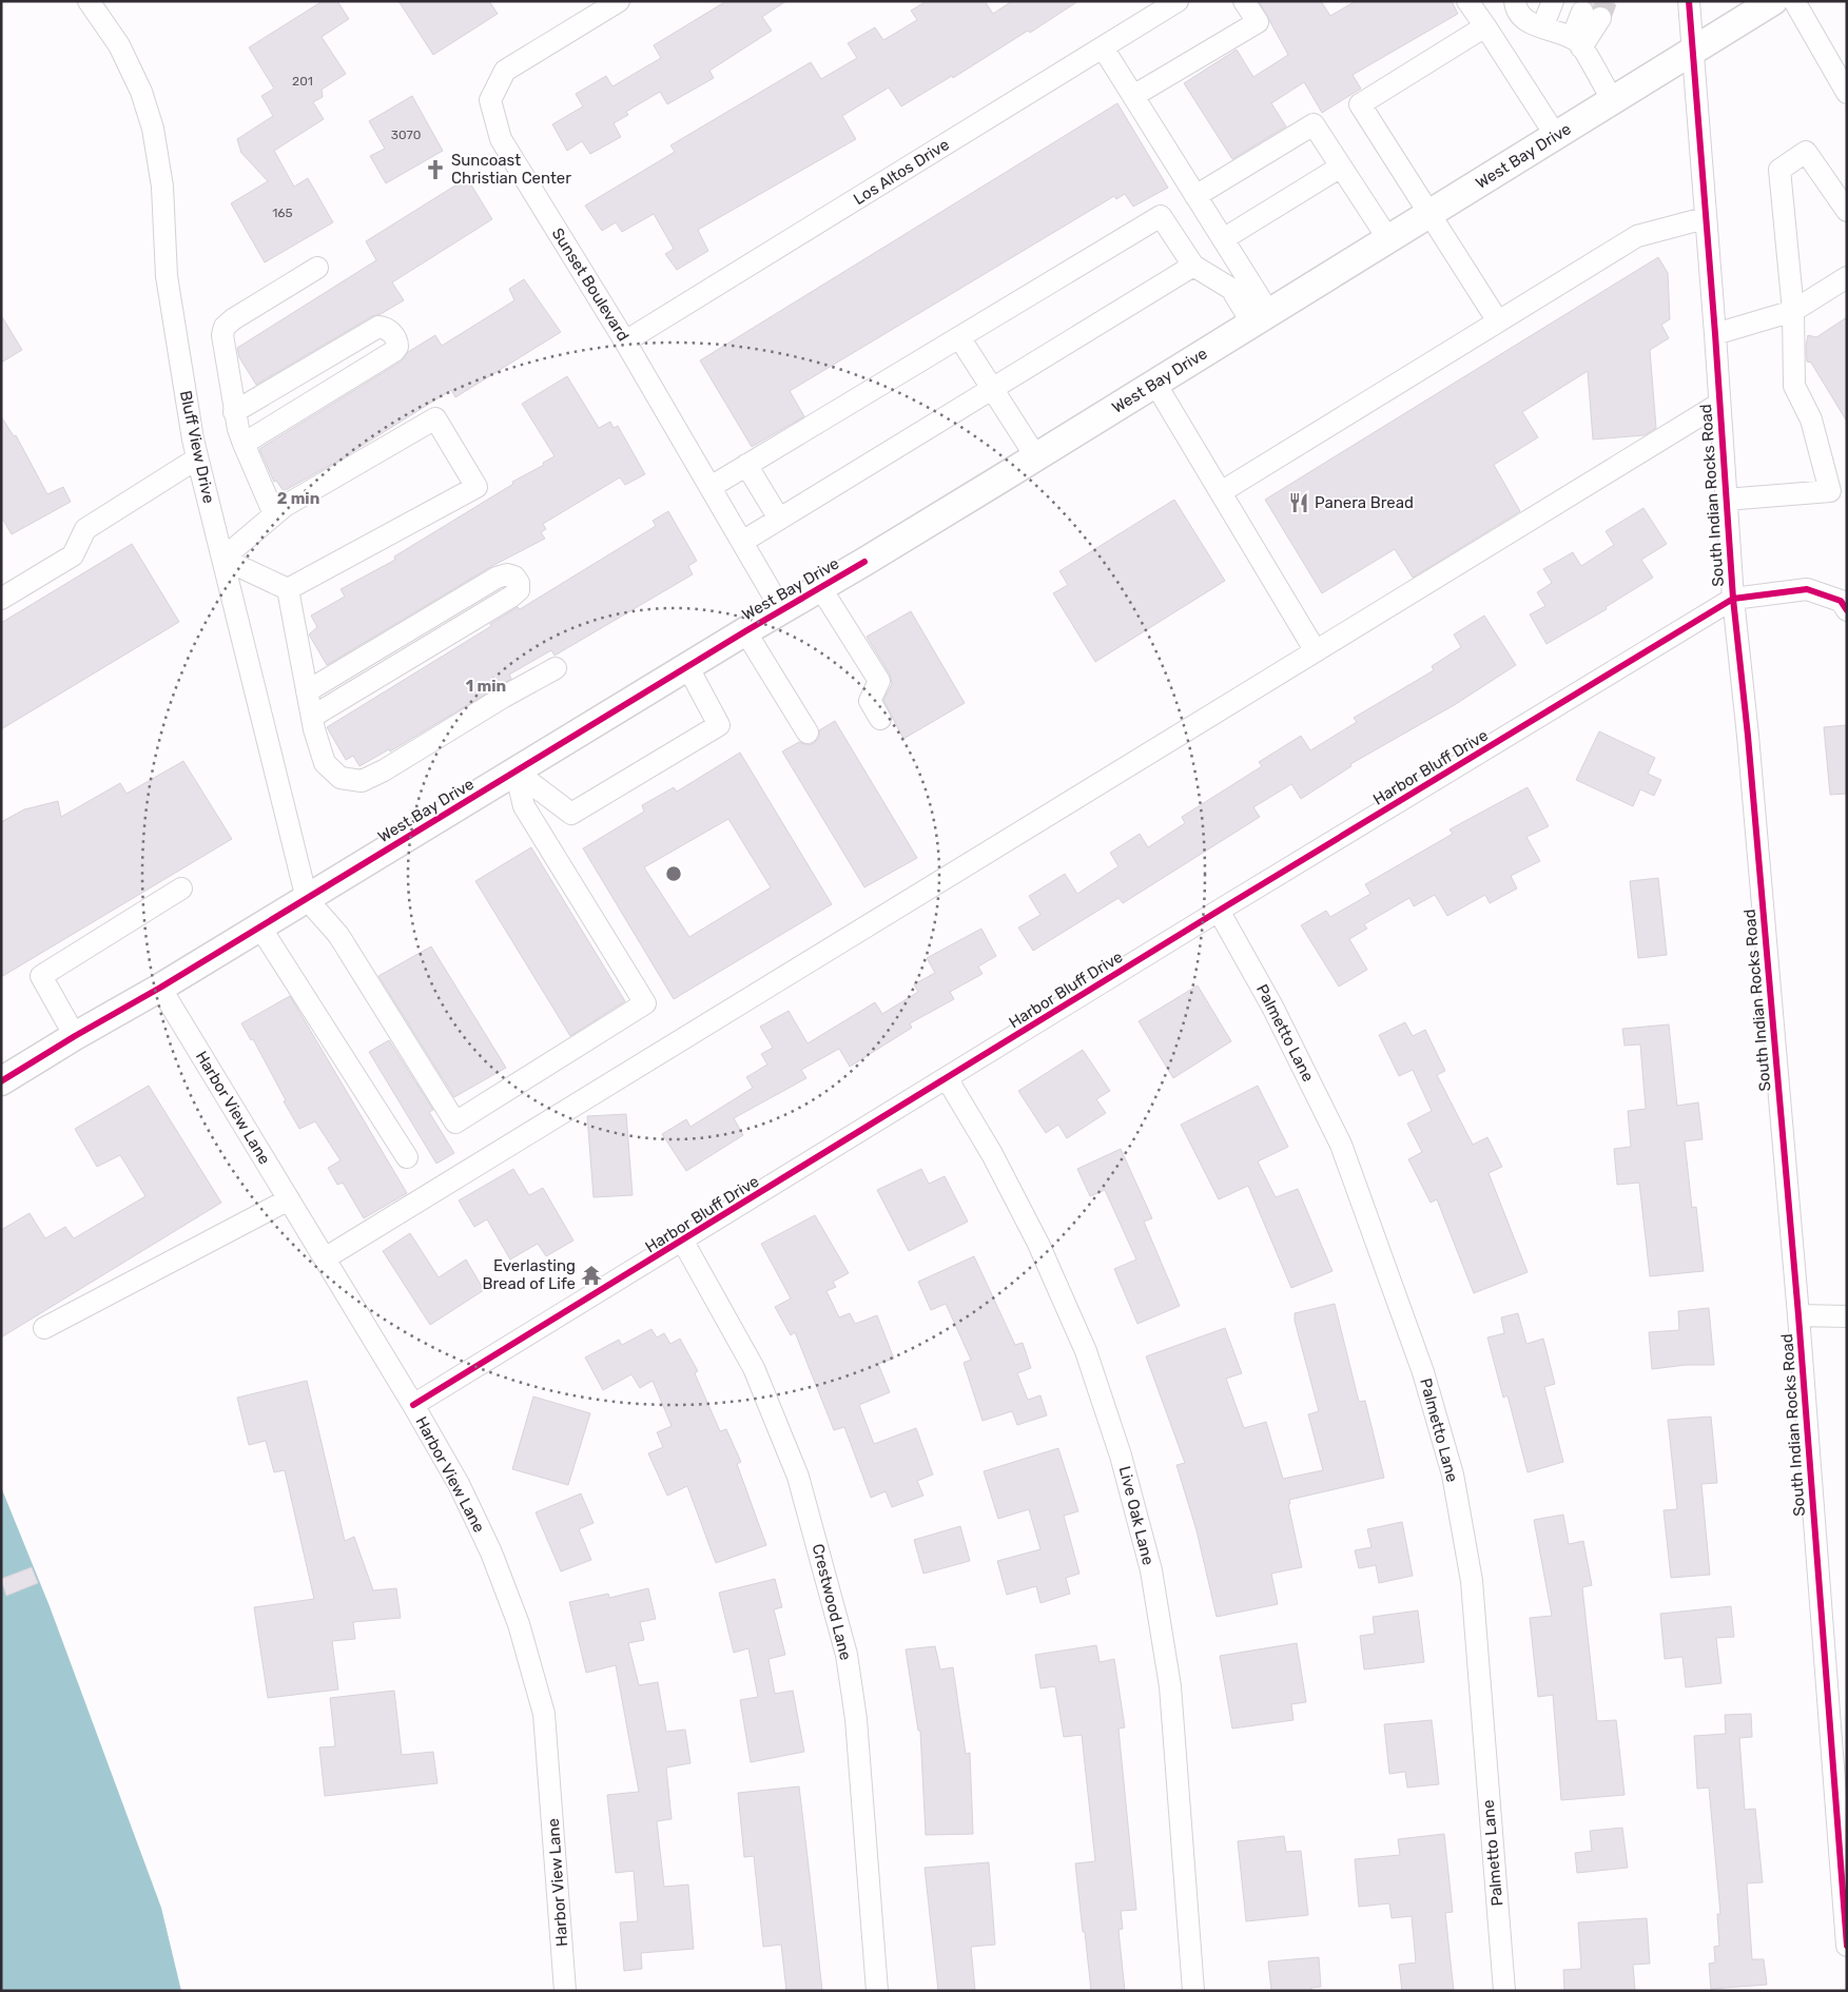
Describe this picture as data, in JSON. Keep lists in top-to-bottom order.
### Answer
{
  "streets": {
    "main road": ["West Bay Drive"],
    "street": [
      "Los Altos Drive",
      "Sunset Boulevard",
      "Bluff View Drive",
      "South Indian Rocks Road",
      "Harbor Bluff Drive",
      "Palmetto Lane",
      "Harbor View Lane",
      "Live Oak Lane",
      "Crestwood Lane"
    ]
  },
  "crossings": [
    ["West Bay Drive", "Sunset Boulevard"],
    ["West Bay Drive", "Bluff View Drive"],
    ["West Bay Drive", "South Indian Rocks Road"],
    ["West Bay Drive", "Harbor View Lane"],
    ["Los Altos Drive", "Sunset Boulevard"],
    ["South Indian Rocks Road", "Harbor Bluff Drive"],
    ["Harbor Bluff Drive", "Palmetto Lane"],
    ["Harbor Bluff Drive", "Harbor View Lane"],
    ["Harbor Bluff Drive", "Live Oak Lane"],
    ["Harbor Bluff Drive", "Crestwood Lane"]
  ],
  "places": {
    "church": ["Suncoast Christian Center"],
    "restaurant": ["Panera Bread"],
    "temple": ["Everlasting Bread of Life"]
  },
  "house_numbers": ["201", "3070", "165"],
  "rings": ["2 min", "1 min"]
}
